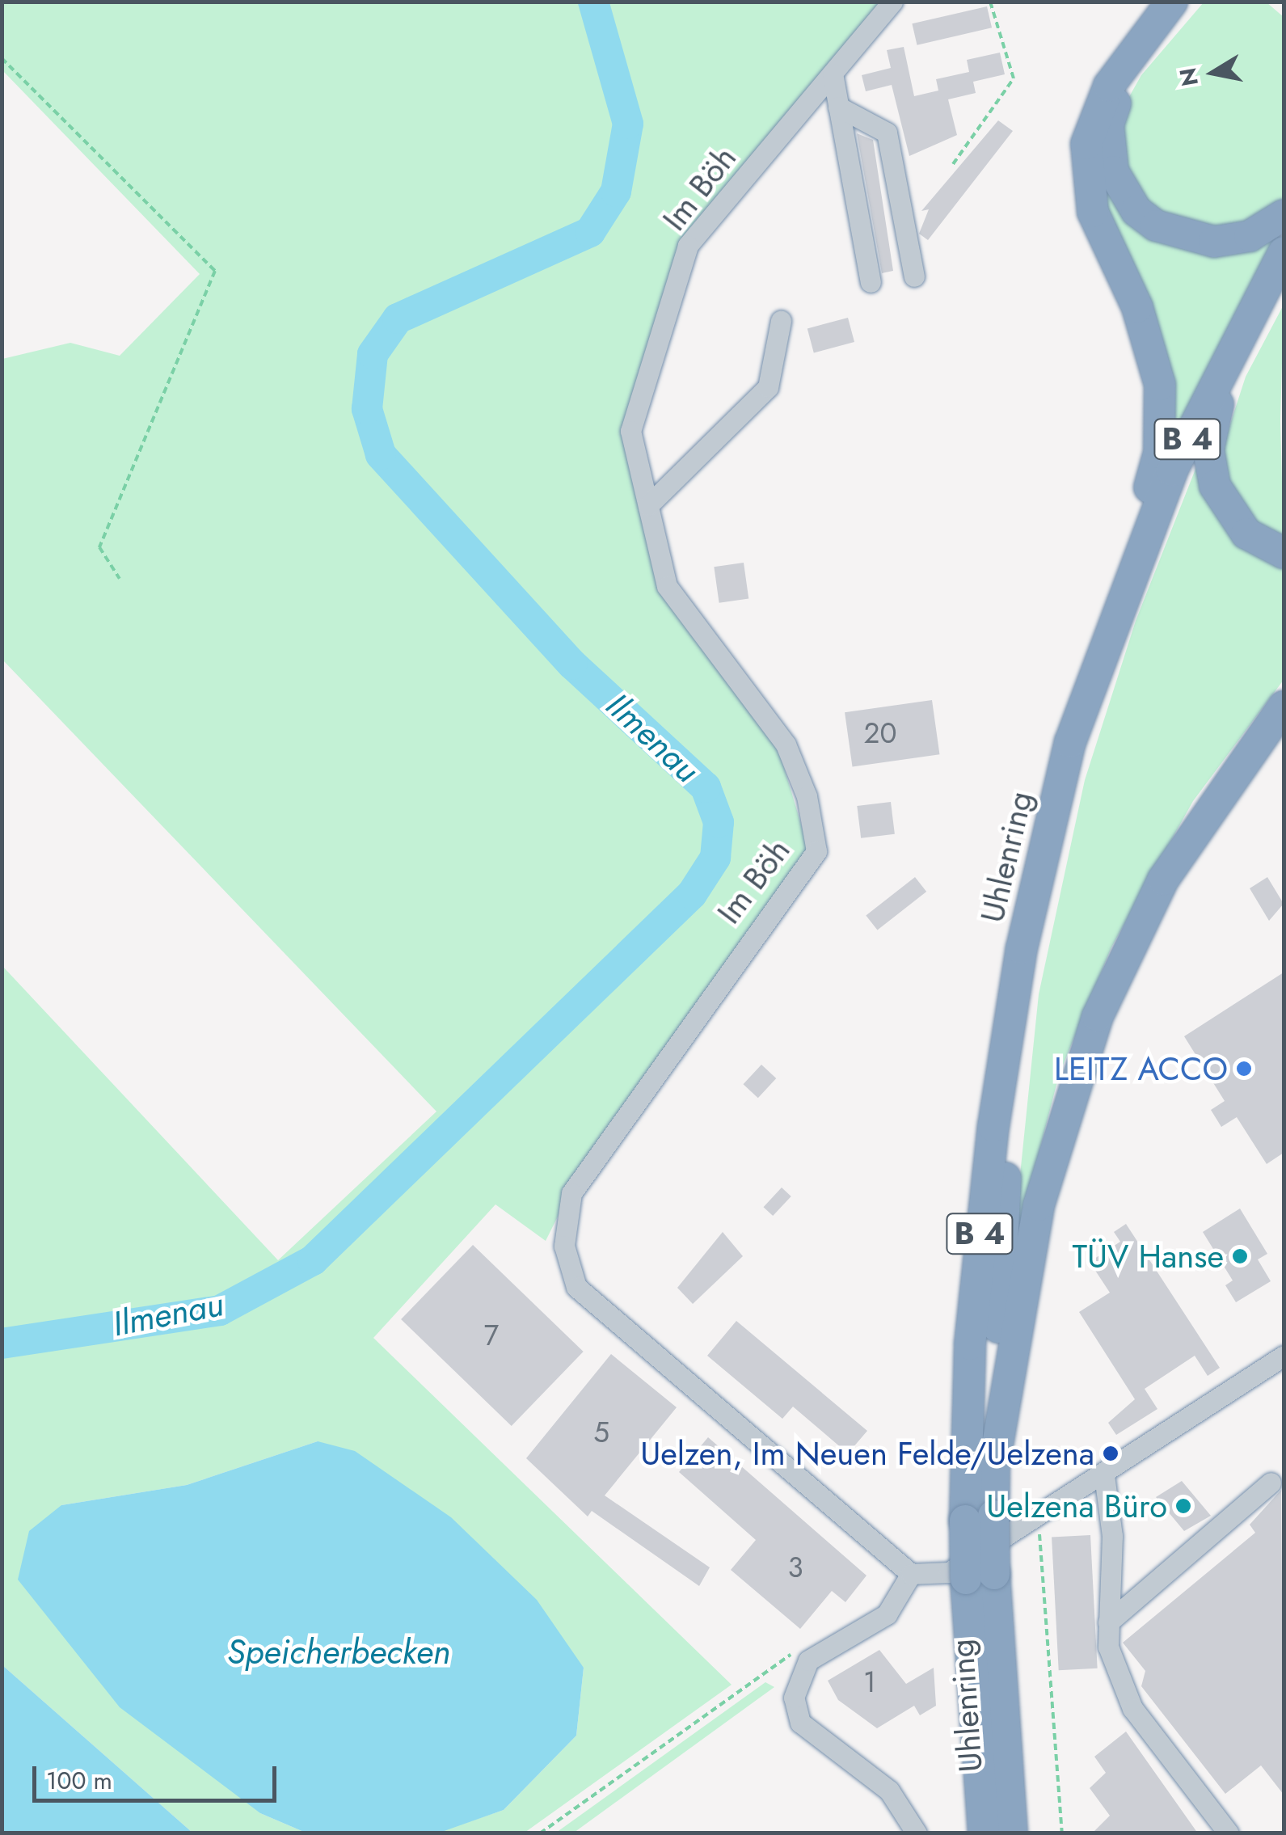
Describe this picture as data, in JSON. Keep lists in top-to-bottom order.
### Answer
{
  "streets": {
    "highway": ["B 4", "Uhlenring"],
    "street": ["Im Böh"]
  },
  "crossings": [
    ["B 4", "Uhlenring"]
  ],
  "water": ["Ilmenau", "Speicherbecken"],
  "places": [
    "LEITZ ACCO",
    "TÜV Hanse",
    "Uelzen, Im Neuen Felde/Uelzena",
    "Uelzena Büro"
  ],
  "house_numbers": [
    "20",
    "7",
    "5",
    "3",
    "1"
  ],
  "scale_bar": "100 m",
  "north": "left"
}
